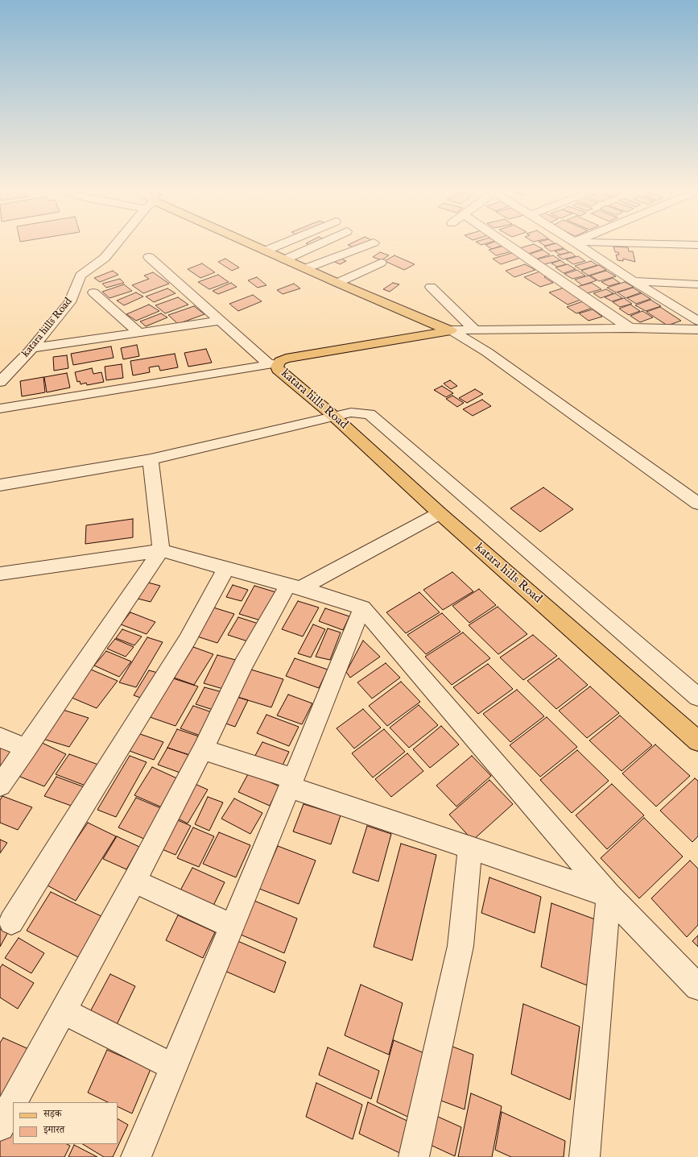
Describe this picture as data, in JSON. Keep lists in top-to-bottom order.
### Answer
{
  "streets": {
    "main road": ["katara hills Road"]
  },
  "legend": ["सड़क", "इमारत"]
}
